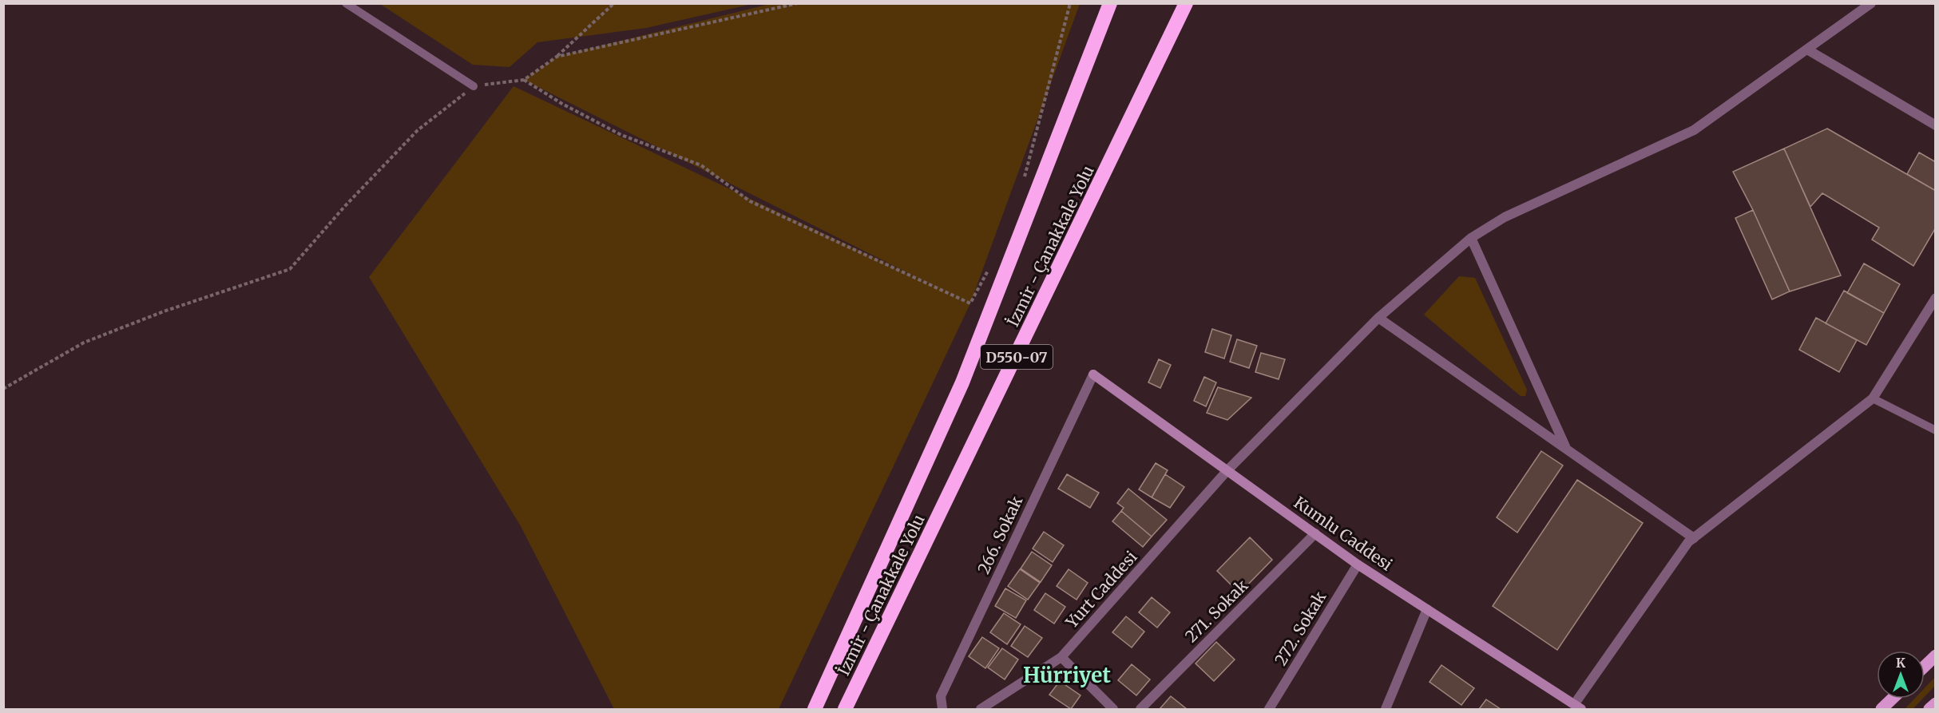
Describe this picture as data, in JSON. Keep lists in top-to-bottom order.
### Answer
{
  "streets": {
    "highway": ["İzmir - Çanakkale Yolu", "D550-07"],
    "street": [
      "Kumlu Caddesi",
      "266. Sokak",
      "Yurt Caddesi",
      "271. Sokak",
      "272. Sokak"
    ]
  },
  "crossings": [
    ["Kumlu Caddesi", "266. Sokak"],
    ["Kumlu Caddesi", "Yurt Caddesi"],
    ["Kumlu Caddesi", "271. Sokak"],
    ["Kumlu Caddesi", "272. Sokak"]
  ],
  "districts": ["Hürriyet"],
  "north": "top"
}
